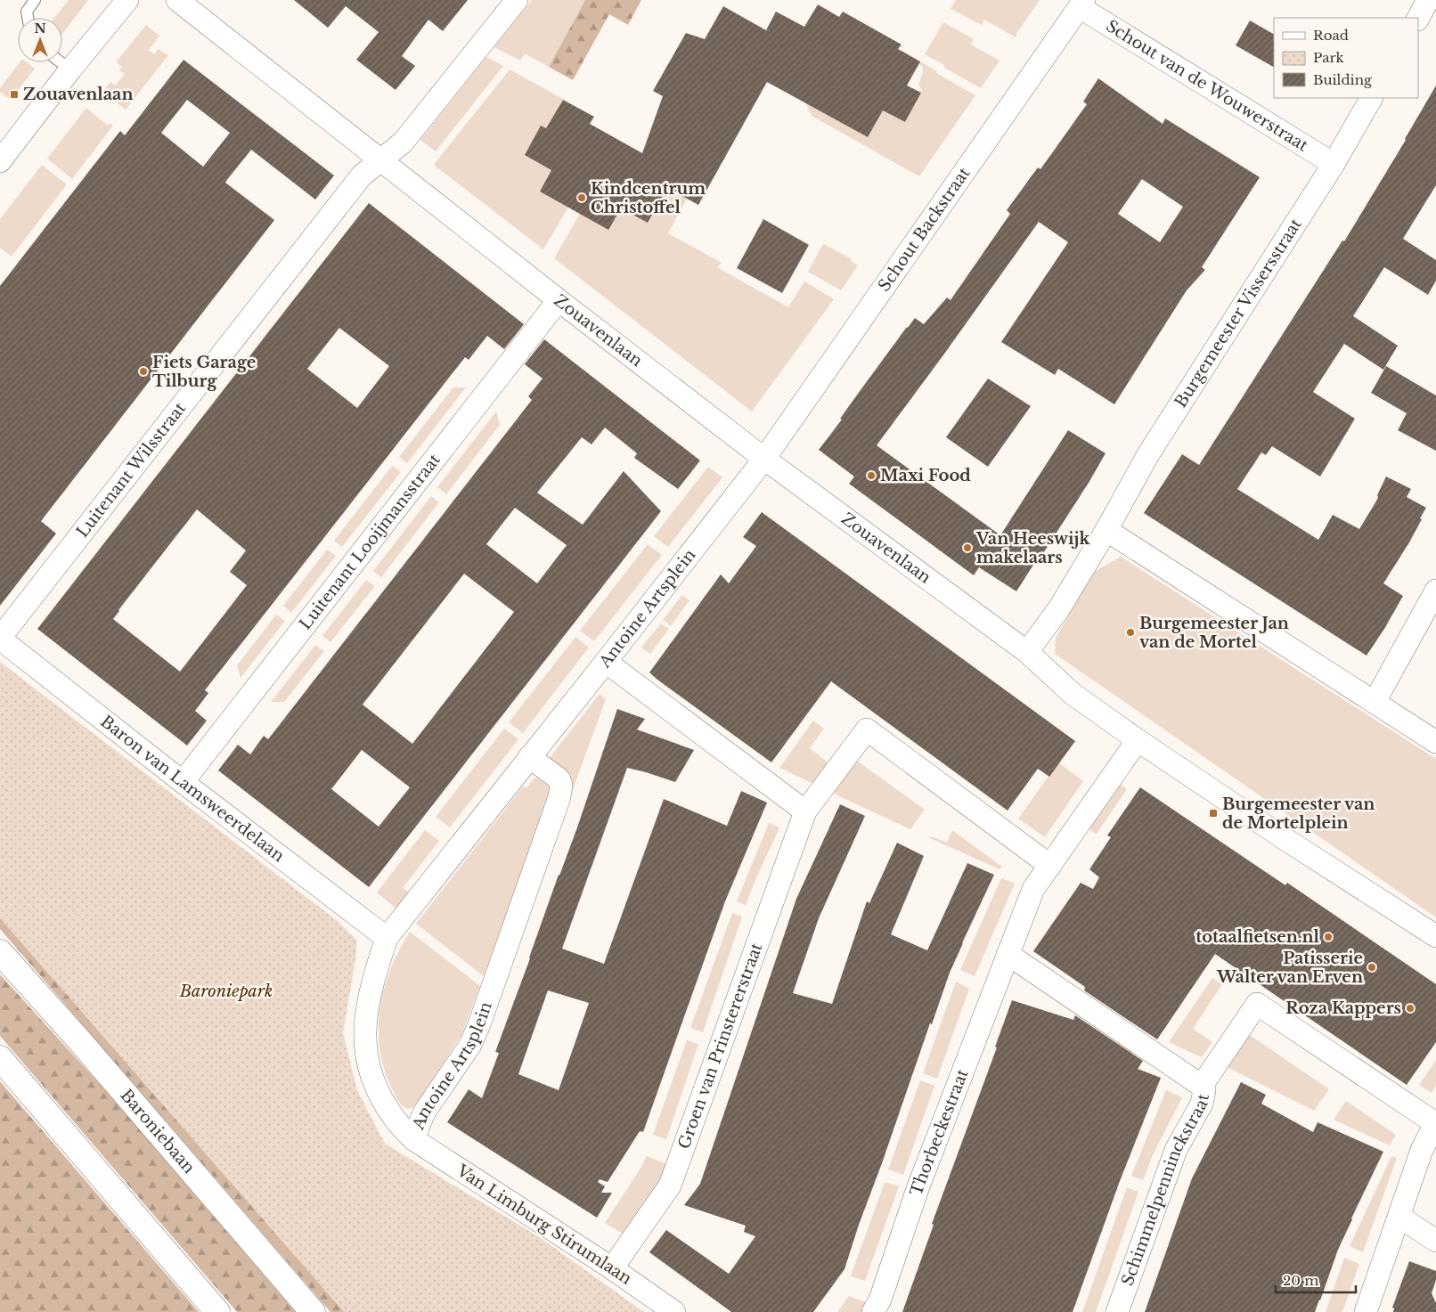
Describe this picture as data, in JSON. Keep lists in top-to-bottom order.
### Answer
{
  "streets": {
    "main road": ["Baroniebaan"],
    "street": [
      "Schout van de Wouwerstraat",
      "Schout Backstraat",
      "Burgemeester Vissersstraat",
      "Zouavenlaan",
      "Luitenant Wilsstraat",
      "Luitenant Looijmansstraat",
      "Antoine Artsplein",
      "Baron van Lamsweerdelaan",
      "Groen van Prinstererstraat",
      "Thorbeckestraat",
      "Schimmelpenninckstraat",
      "Van Limburg Stirumlaan"
    ]
  },
  "crossings": [
    ["Schout van de Wouwerstraat", "Schout Backstraat"],
    ["Schout van de Wouwerstraat", "Burgemeester Vissersstraat"],
    ["Schout Backstraat", "Zouavenlaan"],
    ["Schout Backstraat", "Antoine Artsplein"],
    ["Zouavenlaan", "Luitenant Wilsstraat"],
    ["Zouavenlaan", "Luitenant Looijmansstraat"],
    ["Zouavenlaan", "Antoine Artsplein"],
    ["Luitenant Wilsstraat", "Baron van Lamsweerdelaan"],
    ["Luitenant Looijmansstraat", "Baron van Lamsweerdelaan"],
    ["Antoine Artsplein", "Baron van Lamsweerdelaan"],
    ["Antoine Artsplein", "Van Limburg Stirumlaan"],
    ["Groen van Prinstererstraat", "Thorbeckestraat"],
    ["Groen van Prinstererstraat", "Van Limburg Stirumlaan"]
  ],
  "parks": ["Baroniepark"],
  "places": {
    "transit": ["Zouavenlaan", "Burgemeester van de Mortelplein"],
    "other": [
      "Kindcentrum Christoffel",
      "Fiets Garage Tilburg",
      "Maxi Food",
      "Van Heeswijk makelaars",
      "Burgemeester Jan van de Mortel",
      "totaalfietsen.nl",
      "Patisserie Walter van Erven",
      "Roza Kappers"
    ]
  },
  "legend": ["Road", "Park", "Building"],
  "scale_bar": "20 m",
  "north": "top"
}
